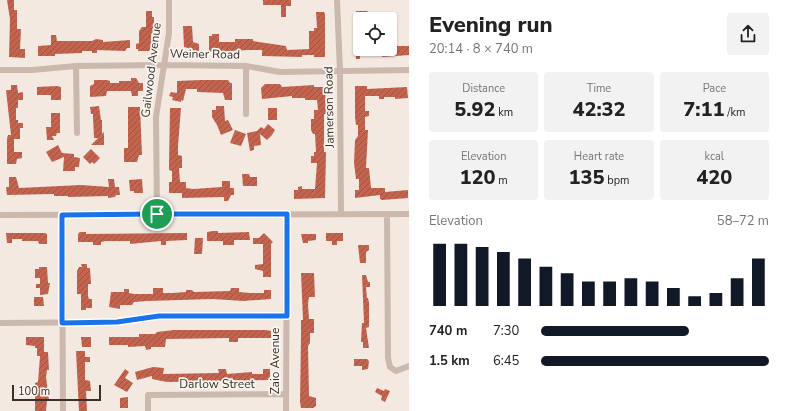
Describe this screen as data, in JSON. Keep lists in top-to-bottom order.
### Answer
{
  "streets": {
    "street": [
      "Weiner Road",
      "Gailwood Avenue",
      "Jamerson Road",
      "Zaio Avenue",
      "Darlow Street"
    ]
  },
  "crossings": [
    ["Weiner Road", "Gailwood Avenue"],
    ["Weiner Road", "Jamerson Road"],
    ["Zaio Avenue", "Darlow Street"]
  ],
  "scale_bar": "100 m",
  "page": {
    "heading": ["Evening run", "20:14 · 8 × 740 m"],
    "stats": [
      ["Distance", "5.92 km"],
      ["Time", "42:32"],
      ["Pace", "7:11 /km"],
      ["Elevation", "120 m"],
      ["Heart rate", "135 bpm"],
      ["kcal", "420"]
    ],
    "chart": ["Elevation", "58–72 m"],
    "list": [
      {
        "name": "740 m",
        "note": "7:30"
      },
      {
        "name": "1.5 km",
        "note": "6:45"
      }
    ],
    "scale": "100 m"
  }
}
